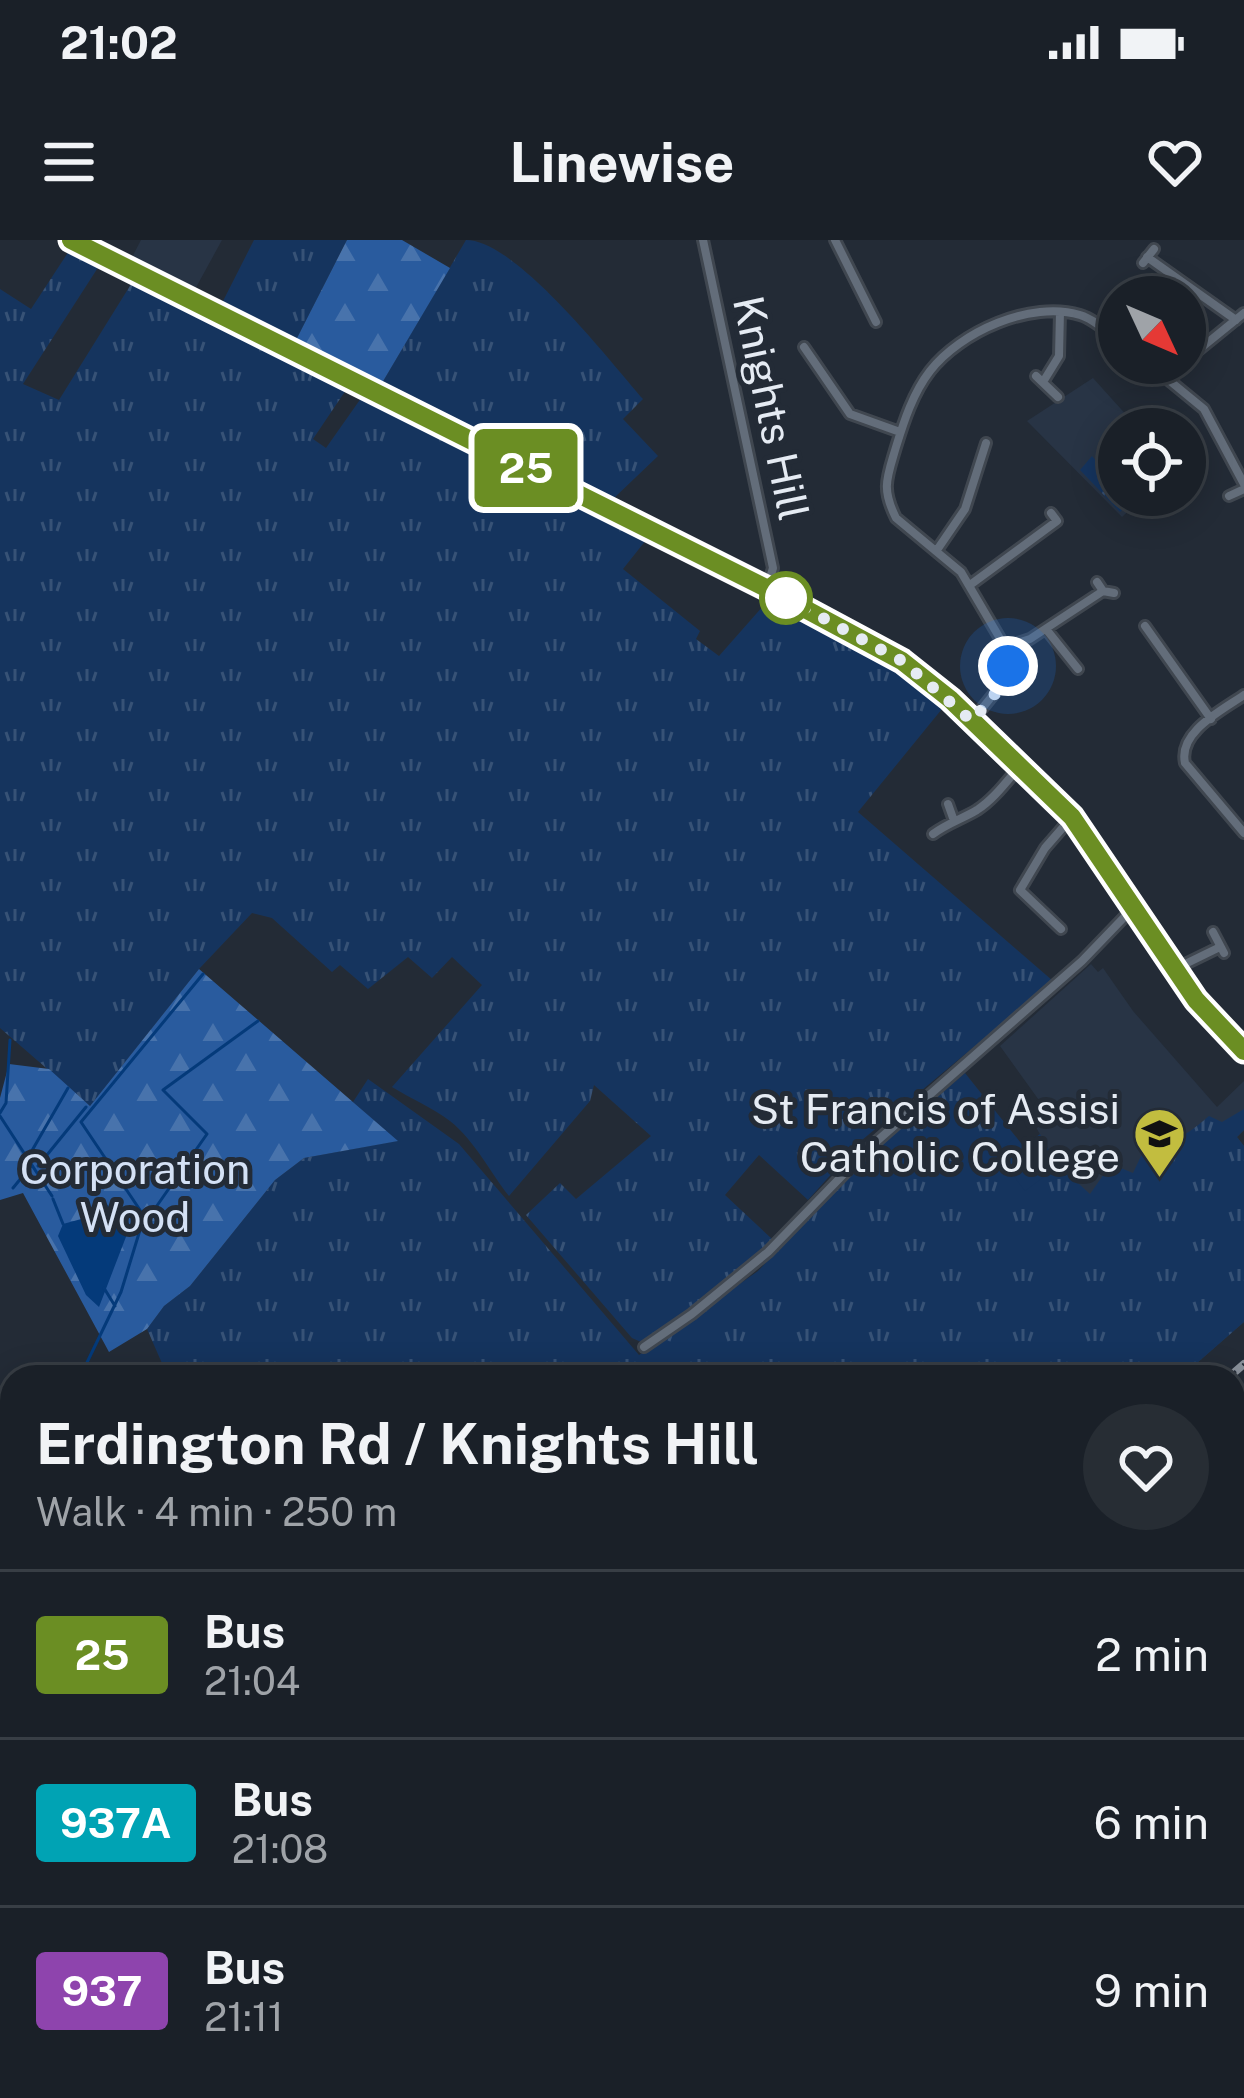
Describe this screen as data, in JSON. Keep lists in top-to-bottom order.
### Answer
{
  "streets": {
    "street": ["Knights Hill"]
  },
  "parks": ["Corporation Wood"],
  "places": {
    "school or university": ["St Francis of Assisi Catholic College"]
  },
  "lines": ["bus line 25"],
  "north": "bottom right",
  "page": {
    "status": "21:02",
    "header": "Linewise",
    "on_map": "25",
    "heading": ["Erdington Rd / Knights Hill", "Walk · 4 min · 250 m"],
    "list": [
      {
        "mark": "25",
        "name": "Bus",
        "note": "21:04",
        "value": "2 min"
      },
      {
        "mark": "937A",
        "name": "Bus",
        "note": "21:08",
        "value": "6 min"
      },
      {
        "mark": "937",
        "name": "Bus",
        "note": "21:11",
        "value": "9 min"
      }
    ]
  }
}
